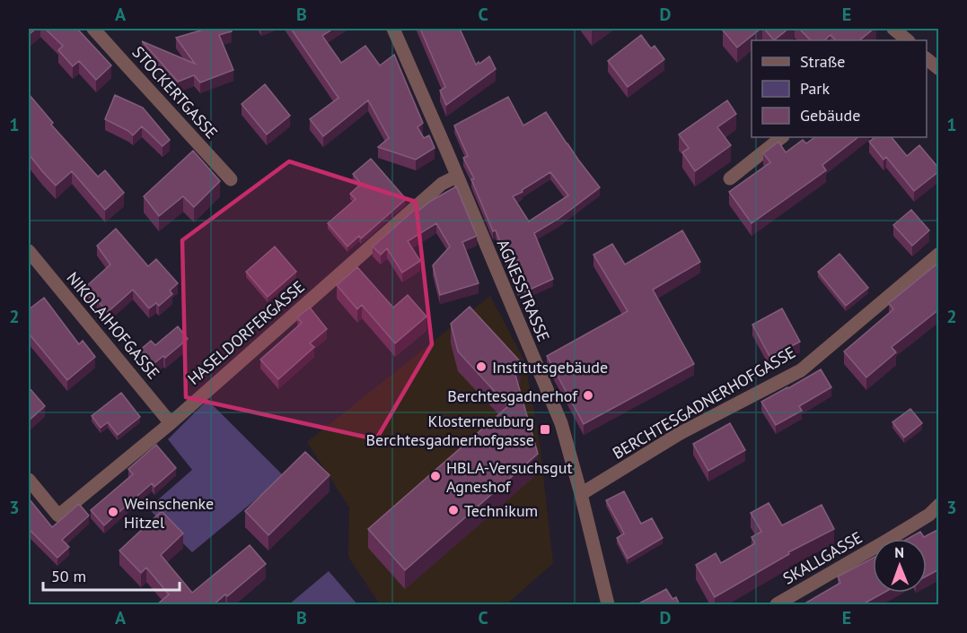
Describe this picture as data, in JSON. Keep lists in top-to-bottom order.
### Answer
{
  "streets": {
    "street": [
      "STOCKERTGASSE",
      "AGNESSTRASSE",
      "NIKOLAIHOFGASSE",
      "HASELDORFERGASSE",
      "BERCHTESGADNERHOFGASSE",
      "SKALLGASSE"
    ]
  },
  "crossings": [
    ["AGNESSTRASSE", "HASELDORFERGASSE"],
    ["AGNESSTRASSE", "BERCHTESGADNERHOFGASSE"],
    ["NIKOLAIHOFGASSE", "HASELDORFERGASSE"]
  ],
  "places": {
    "other": [
      "Institutsgebäude",
      "Berchtesgadnerhof",
      "HBLA-Versuchsgut Agneshof",
      "Technikum",
      "Weinschenke Hitzel"
    ],
    "transit": ["Klosterneuburg Berchtesgadnerhofgasse"]
  },
  "legend": ["Straße", "Park", "Gebäude"],
  "scale_bar": "50 m",
  "north": "top",
  "grid": {
    "columns": [
      "A",
      "B",
      "C",
      "D",
      "E"
    ],
    "rows": ["1", "2", "3"]
  }
}
